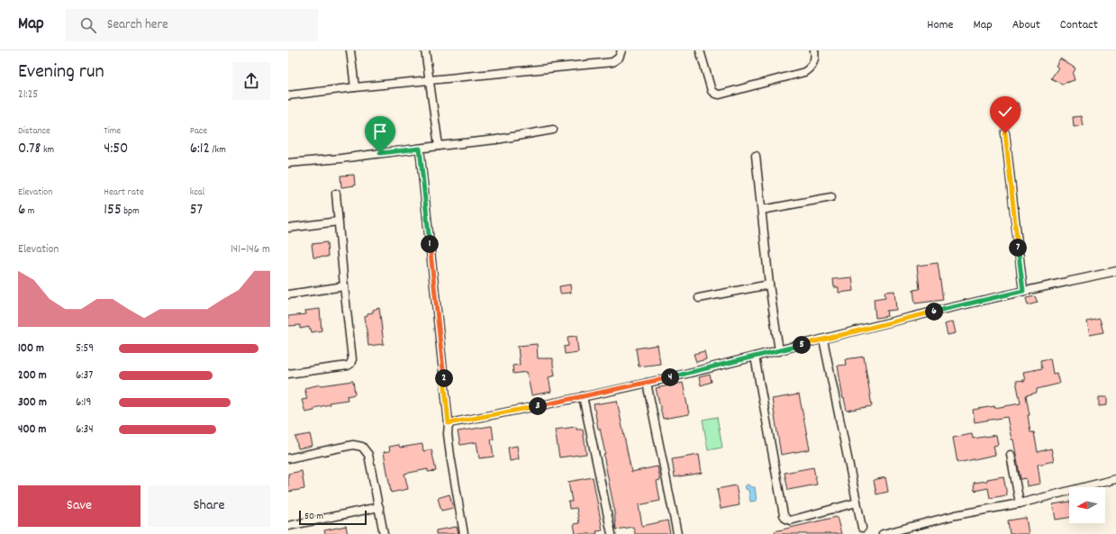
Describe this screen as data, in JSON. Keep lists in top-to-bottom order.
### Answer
{
  "scale_bar": "50 m",
  "north": "left",
  "page": {
    "header": "Map",
    "search": "Search here",
    "nav": [
      "Home",
      "Map",
      "About",
      "Contact"
    ],
    "heading": ["Evening run", "21:25"],
    "stats": [
      ["Distance", "0.78 km"],
      ["Time", "4:50"],
      ["Pace", "6:12 /km"],
      ["Elevation", "6 m"],
      ["Heart rate", "155 bpm"],
      ["kcal", "57"]
    ],
    "chart": ["Elevation", "141–146 m"],
    "pins": [
      "1",
      "7",
      "6",
      "5",
      "4",
      "2",
      "3"
    ],
    "list": [
      {
        "name": "100 m",
        "note": "5:59"
      },
      {
        "name": "200 m",
        "note": "6:37"
      },
      {
        "name": "300 m",
        "note": "6:19"
      },
      {
        "name": "400 m",
        "note": "6:34"
      }
    ],
    "buttons": ["Save", "Share"],
    "scale": "50 m"
  }
}
